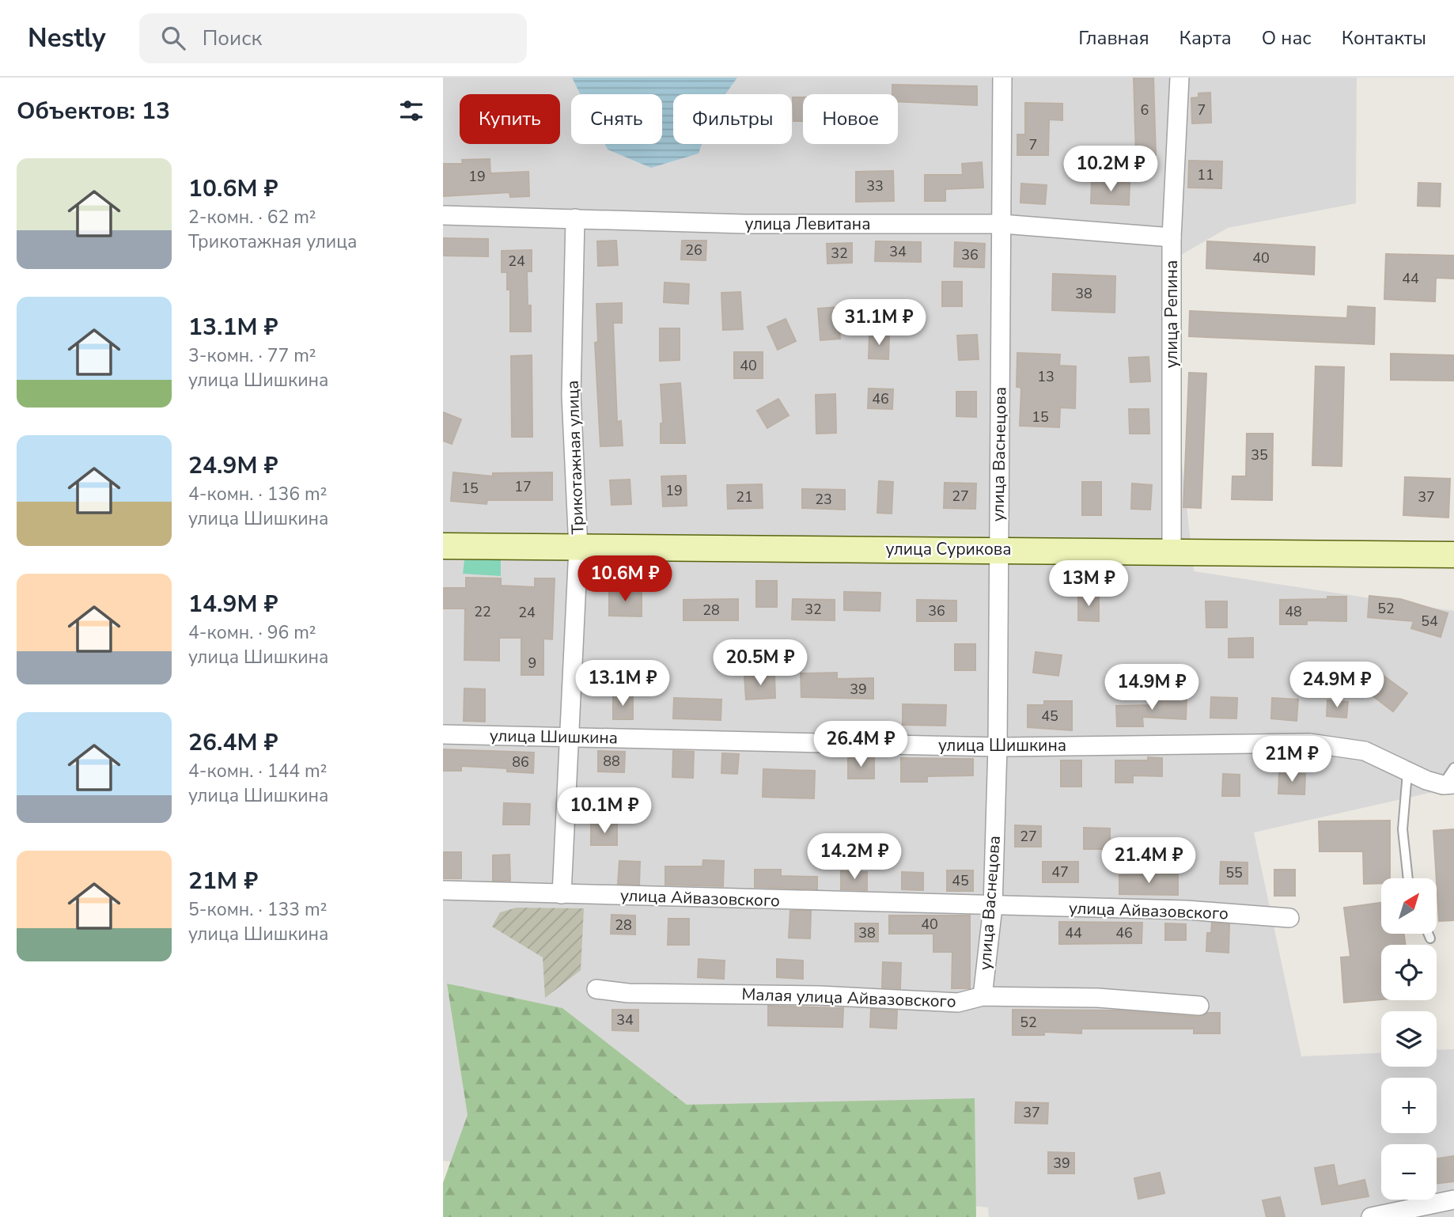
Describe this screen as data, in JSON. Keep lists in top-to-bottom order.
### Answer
{
  "streets": {
    "street": [
      "улица Левитана",
      "улица Репина",
      "улица Васнецова",
      "Трикотажная улица",
      "улица Сурикова",
      "улица Шишкина",
      "улица Айвазовского",
      "Малая улица Айвазовского"
    ]
  },
  "crossings": [
    ["улица Левитана", "улица Репина"],
    ["улица Левитана", "улица Васнецова"],
    ["улица Левитана", "Трикотажная улица"],
    ["улица Репина", "улица Сурикова"],
    ["улица Васнецова", "улица Сурикова"],
    ["улица Васнецова", "улица Шишкина"],
    ["улица Васнецова", "улица Айвазовского"],
    ["улица Васнецова", "Малая улица Айвазовского"],
    ["Трикотажная улица", "улица Сурикова"],
    ["Трикотажная улица", "улица Шишкина"],
    ["Трикотажная улица", "улица Айвазовского"]
  ],
  "house_numbers": [
    "6",
    "7",
    "7",
    "11",
    "19",
    "33",
    "26",
    "34",
    "32",
    "36",
    "40",
    "24",
    "44",
    "38",
    "40",
    "13",
    "46",
    "15",
    "35",
    "17",
    "15",
    "19",
    "27",
    "21",
    "37",
    "23",
    "52",
    "32",
    "28",
    "36",
    "22",
    "48",
    "24",
    "54",
    "9",
    "39",
    "45",
    "88",
    "86",
    "27",
    "47",
    "55",
    "45",
    "40",
    "28",
    "38",
    "44",
    "46",
    "34",
    "52",
    "37",
    "39"
  ],
  "north": "top right",
  "page": {
    "header": "Nestly",
    "search": "Поиск",
    "nav": [
      "Главная",
      "Карта",
      "О нас",
      "Контакты"
    ],
    "heading": "Объектов: 13",
    "chip": [
      "Купить",
      "Снять",
      "Фильтры",
      "Новое"
    ],
    "list": [
      {
        "name": "10.6M ₽",
        "note": "2-комн. · 62 m² · Трикотажная улица"
      },
      {
        "name": "13.1M ₽",
        "note": "3-комн. · 77 m² · улица Шишкина"
      },
      {
        "name": "24.9M ₽",
        "note": "4-комн. · 136 m² · улица Шишкина"
      },
      {
        "name": "14.9M ₽",
        "note": "4-комн. · 96 m² · улица Шишкина"
      },
      {
        "name": "26.4M ₽",
        "note": "4-комн. · 144 m² · улица Шишкина"
      },
      {
        "name": "21M ₽",
        "note": "5-комн. · 133 m² · улица Шишкина"
      }
    ],
    "price": [
      "10.2M ₽",
      "31.1M ₽",
      "10.6M ₽",
      "13M ₽",
      "20.5M ₽",
      "13.1M ₽",
      "24.9M ₽",
      "14.9M ₽",
      "26.4M ₽",
      "21M ₽",
      "10.1M ₽",
      "14.2M ₽",
      "21.4M ₽"
    ],
    "map_buttons": ["+", "−"]
  }
}
